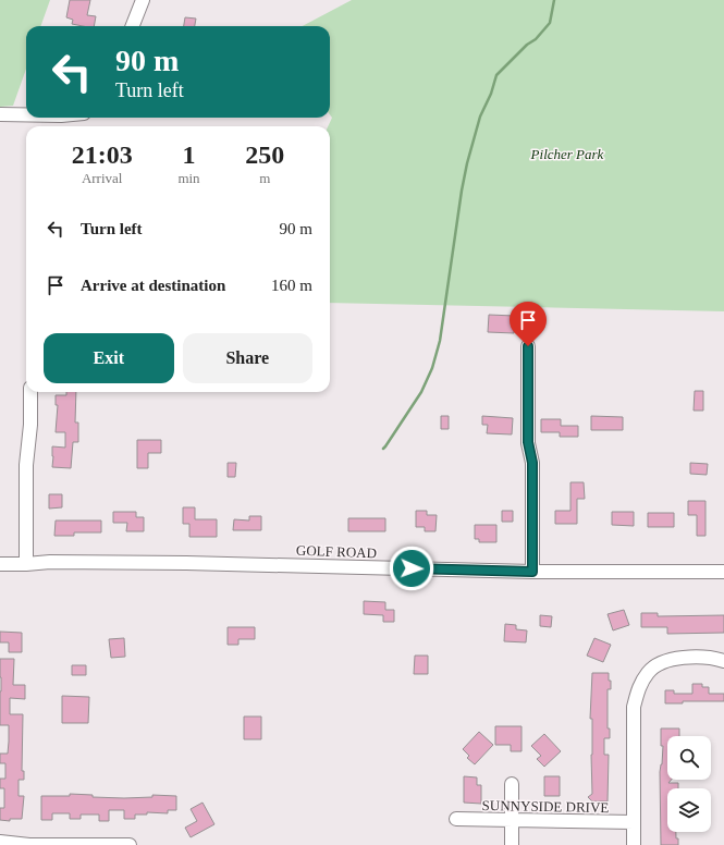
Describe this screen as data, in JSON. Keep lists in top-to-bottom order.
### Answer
{
  "streets": {
    "street": ["GOLF ROAD", "SUNNYSIDE DRIVE"]
  },
  "parks": ["Pilcher Park"],
  "page": {
    "turn": ["90 m", "Turn left"],
    "eta": [
      "21:03",
      "Arrival",
      "1",
      "min",
      "250",
      "m"
    ],
    "list": [
      {
        "name": "Turn left",
        "value": "90 m"
      },
      {
        "name": "Arrive at destination",
        "value": "160 m"
      }
    ],
    "buttons": ["Exit", "Share"]
  }
}
